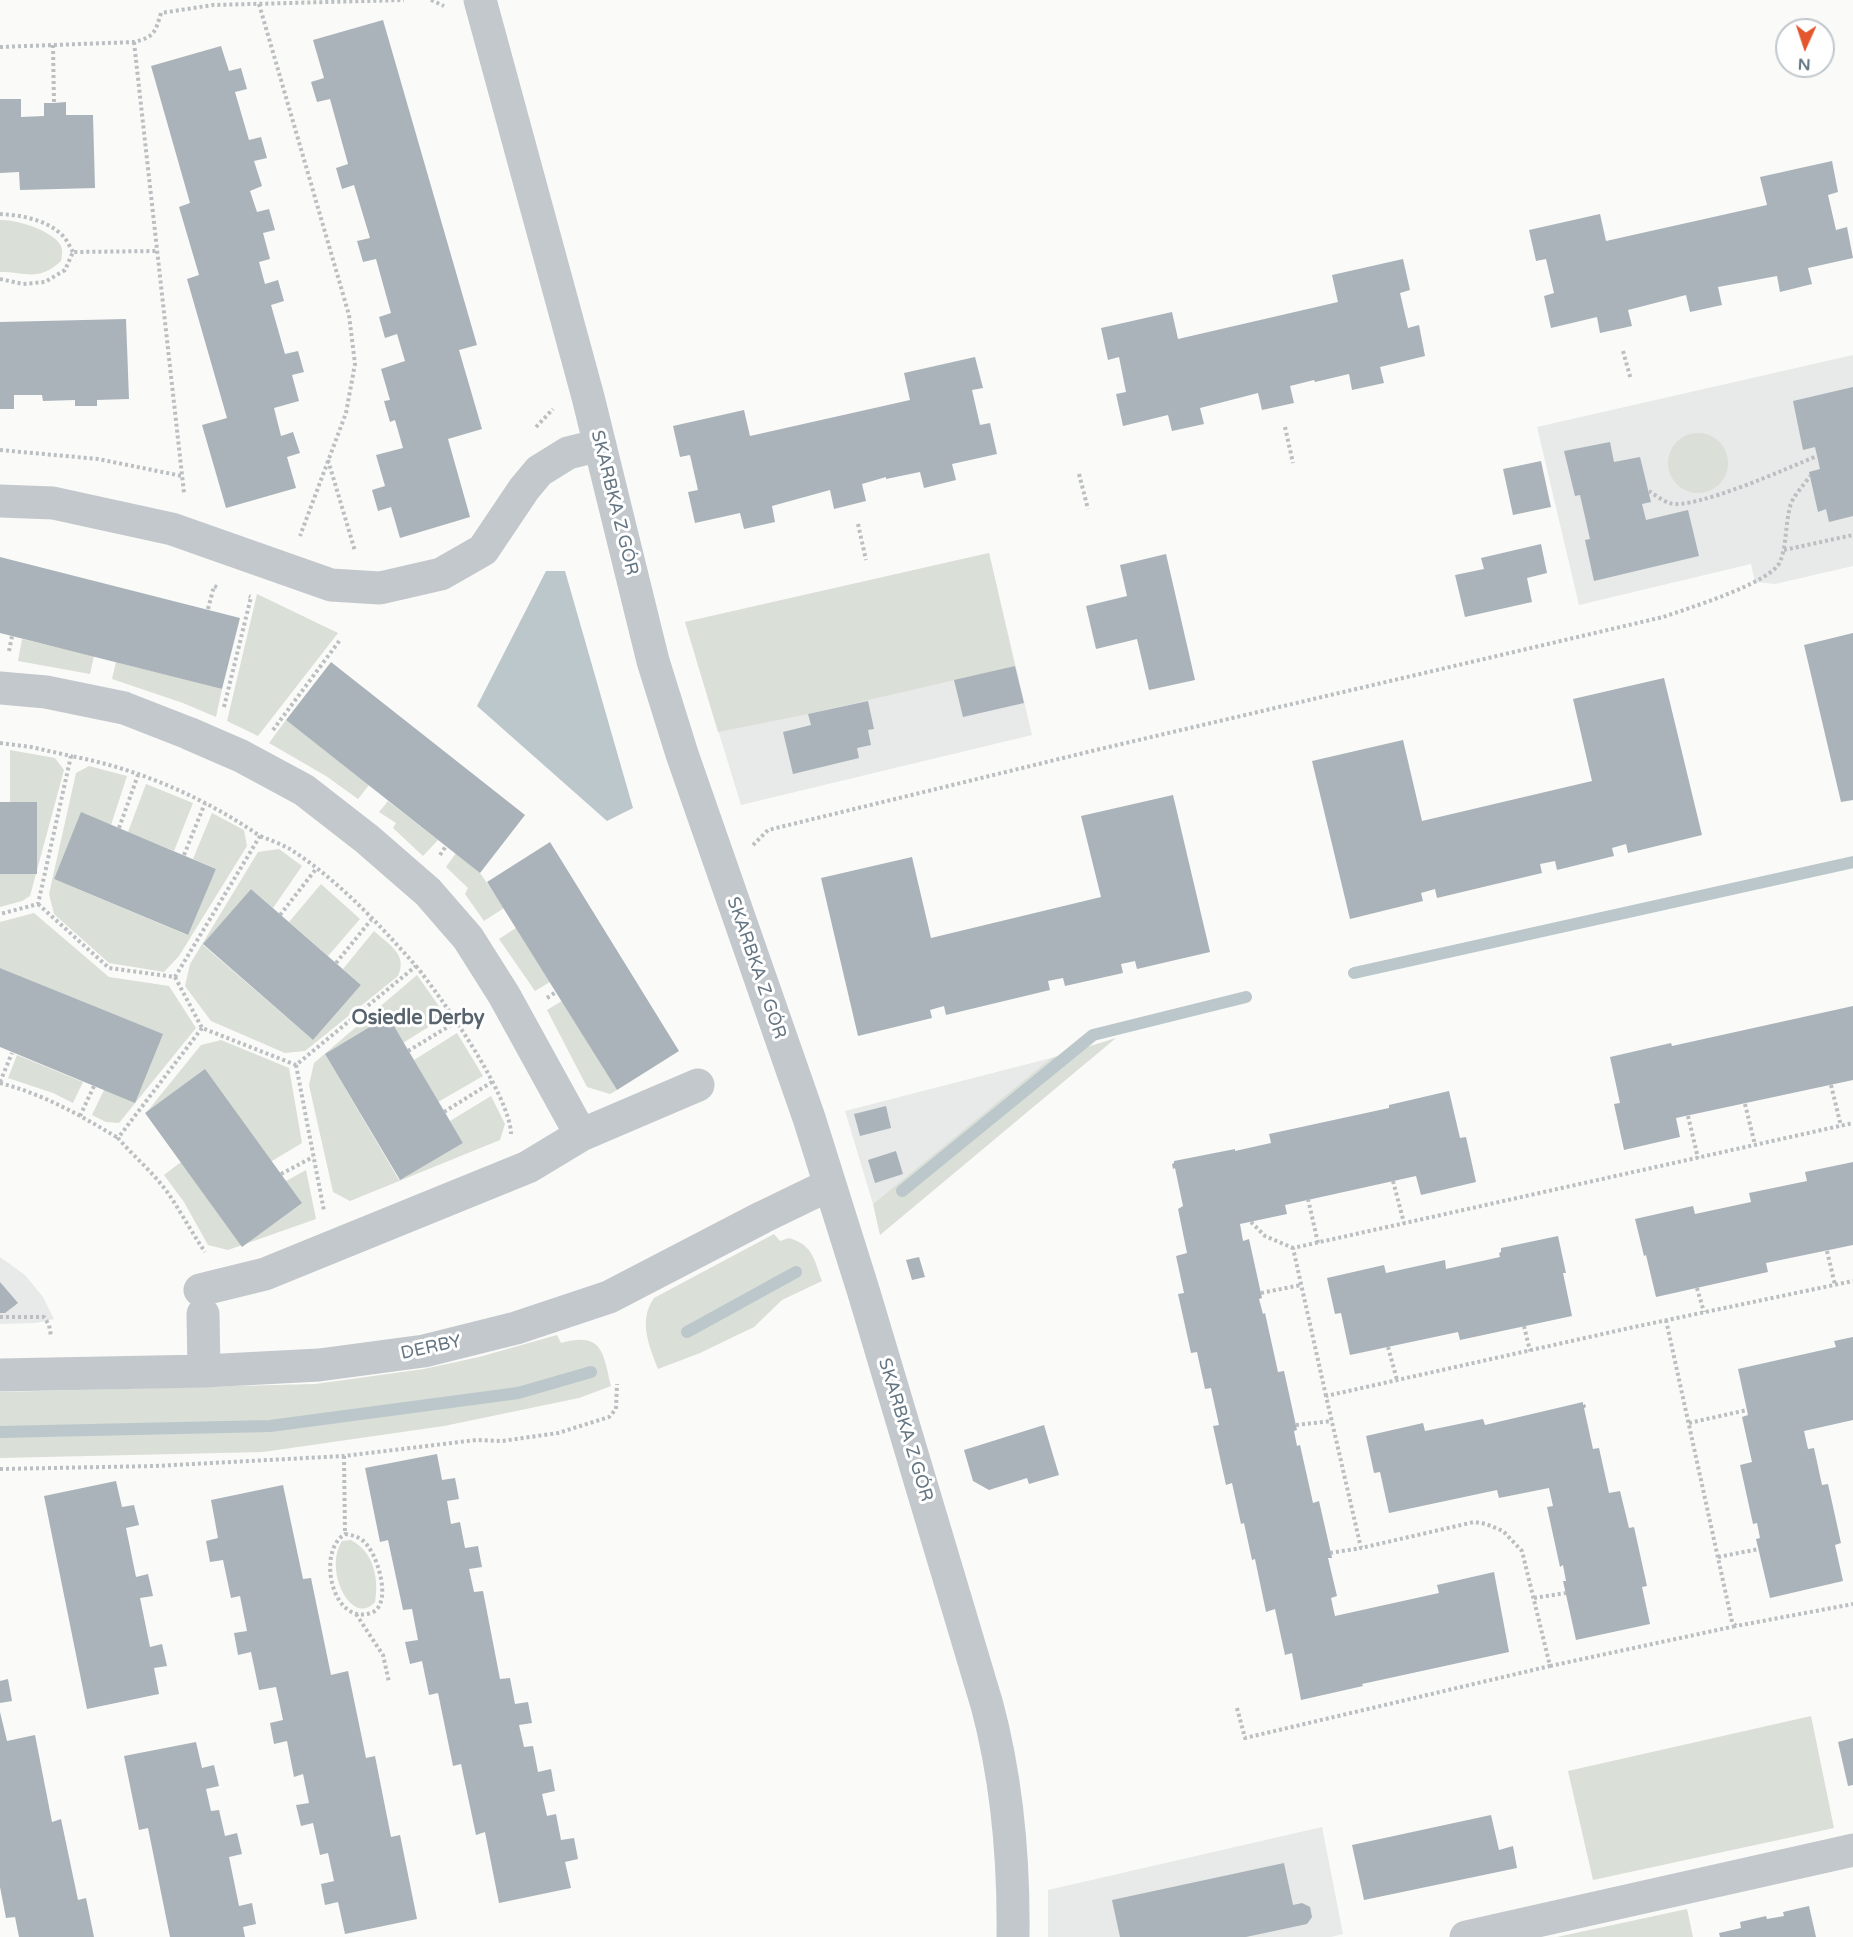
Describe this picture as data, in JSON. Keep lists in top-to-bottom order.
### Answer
{
  "streets": {
    "street": ["SKARBKA Z GÓR", "DERBY"]
  },
  "crossings": [
    ["SKARBKA Z GÓR", "DERBY"]
  ],
  "districts": ["Osiedle Derby"],
  "north": "bottom"
}
